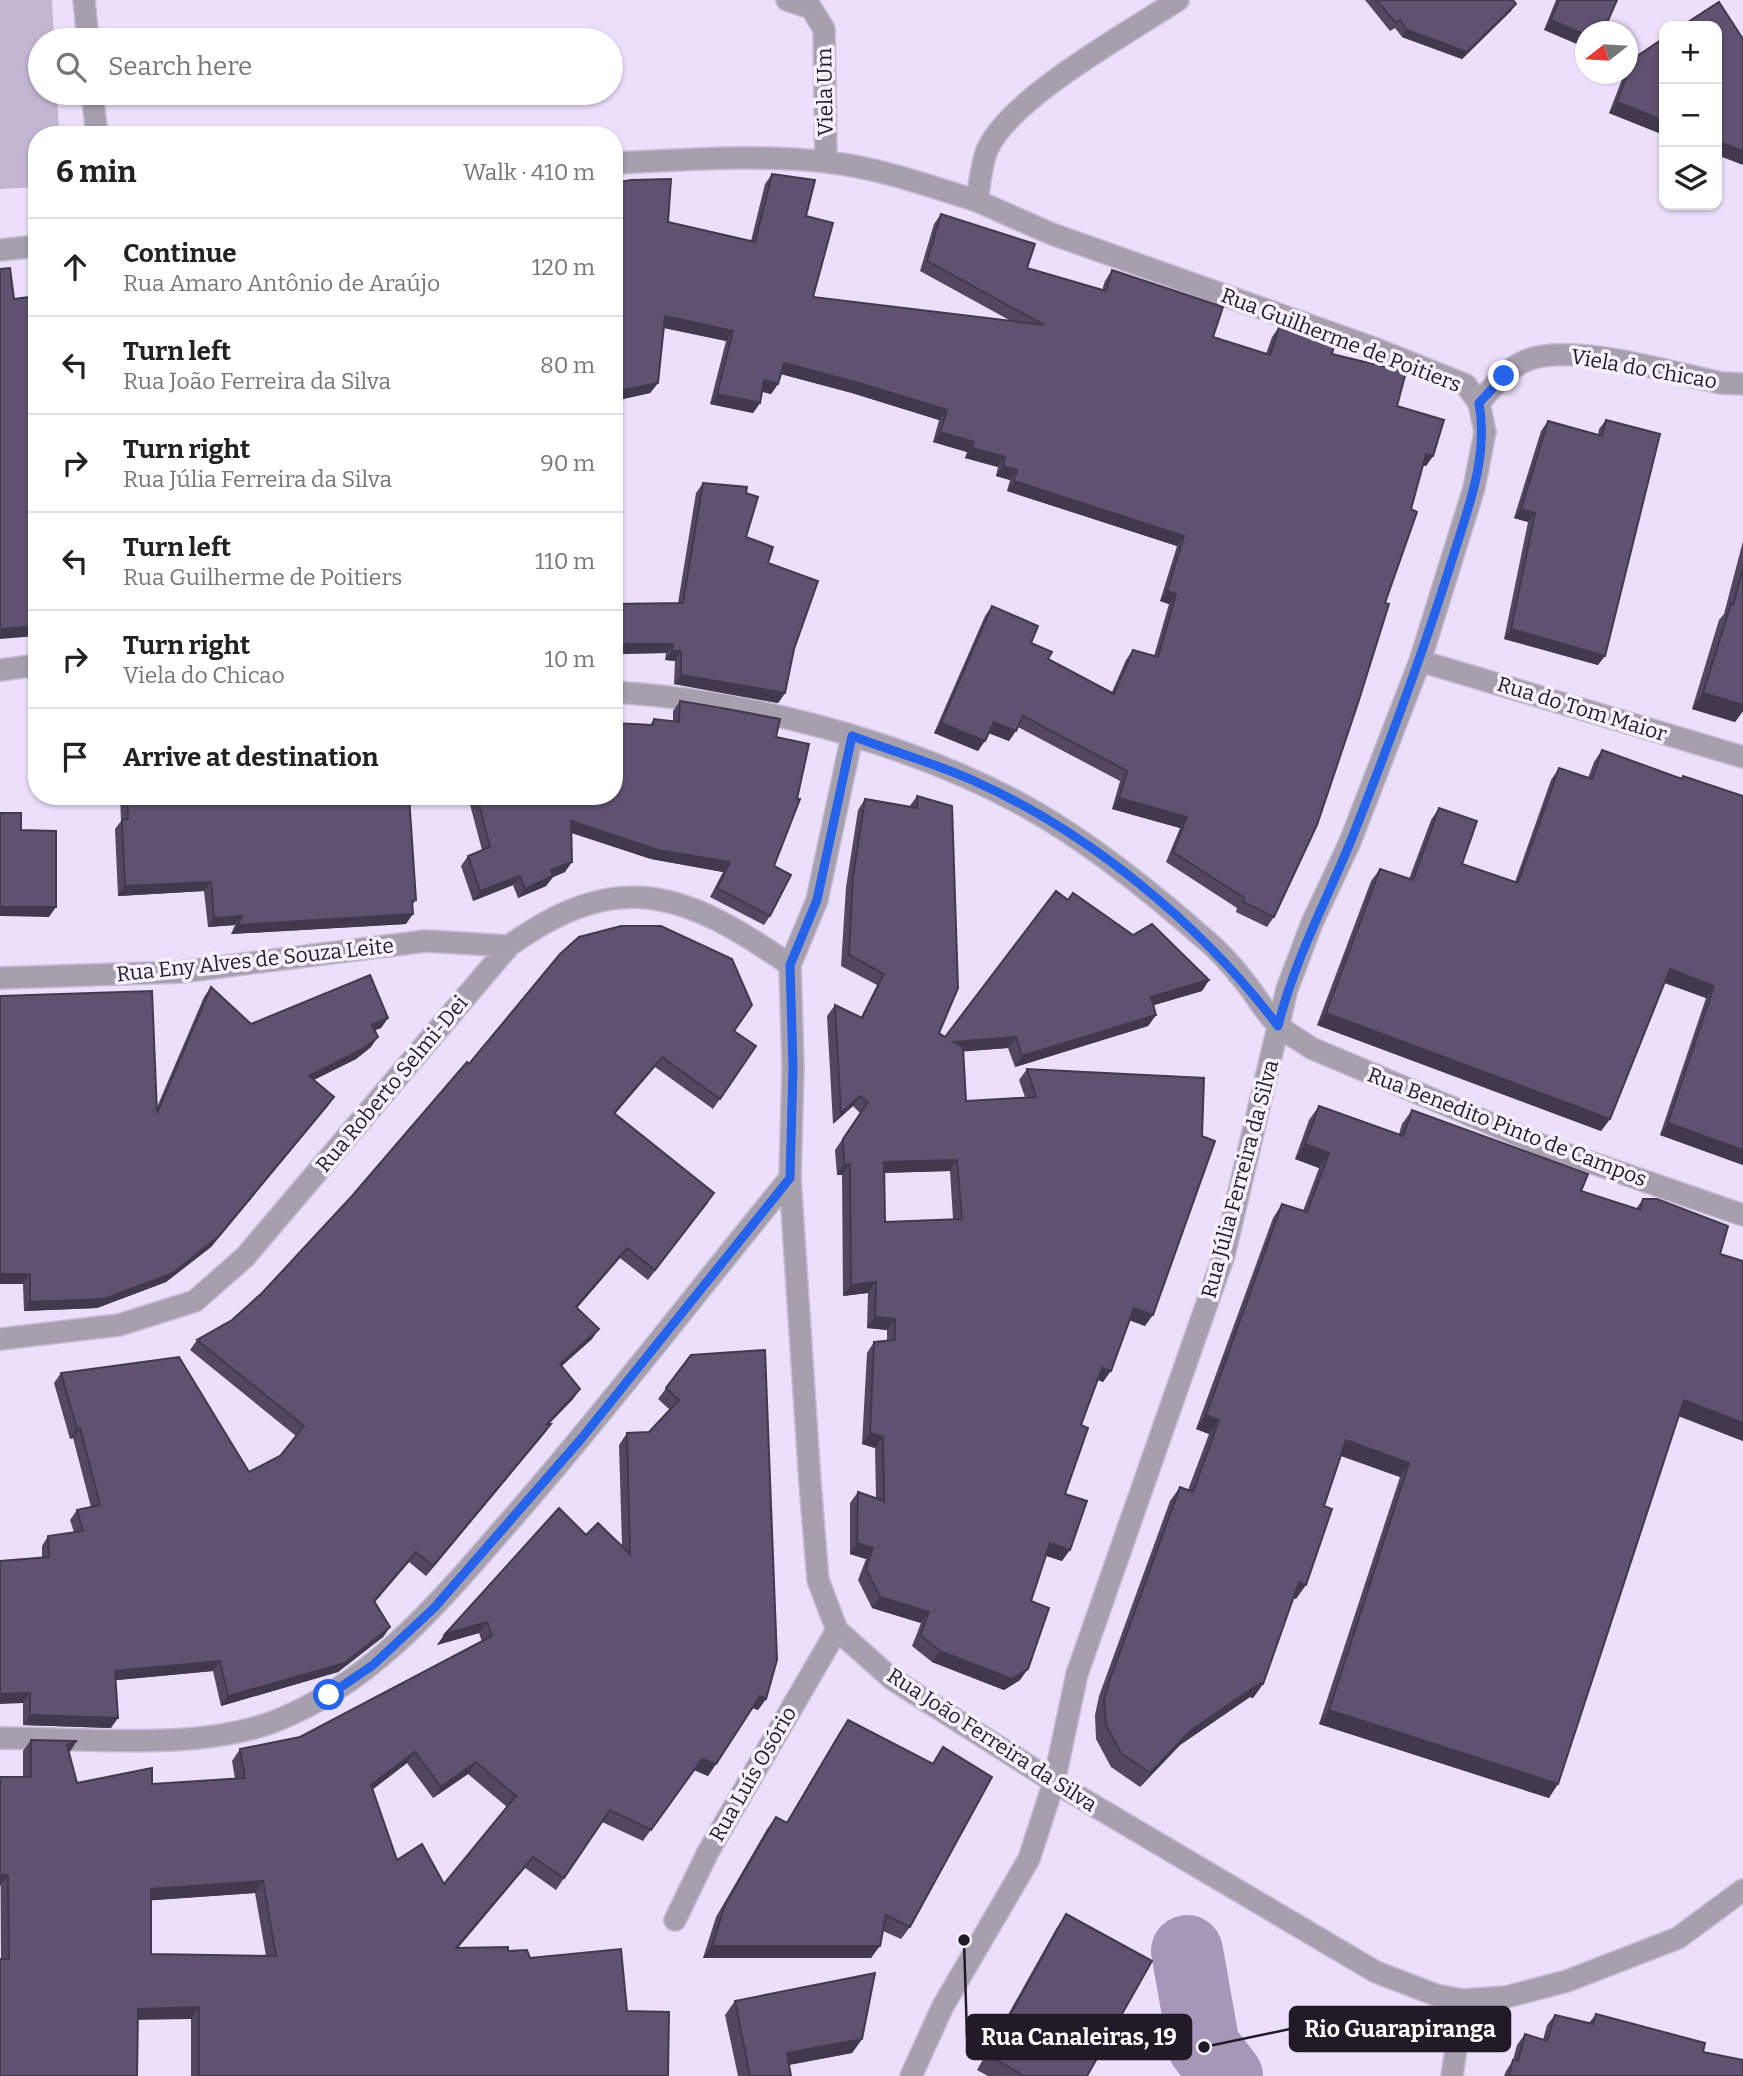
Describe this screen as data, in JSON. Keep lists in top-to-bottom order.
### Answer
{
  "streets": {
    "street": [
      "Viela Um",
      "Rua Guilherme de Poitiers",
      "Viela do Chicao",
      "Rua do Tom Maior",
      "Rua Eny Alves de Souza Leite",
      "Rua Roberto Selmi-Dei",
      "Rua Benedito Pinto de Campos",
      "Rua Júlia Ferreira da Silva",
      "Rua João Ferreira da Silva",
      "Rua Luís Osório"
    ]
  },
  "crossings": [
    ["Viela Um", "Rua Guilherme de Poitiers"],
    ["Rua Guilherme de Poitiers", "Viela do Chicao"],
    ["Rua Guilherme de Poitiers", "Rua do Tom Maior"],
    ["Rua Guilherme de Poitiers", "Rua Benedito Pinto de Campos"],
    ["Rua Guilherme de Poitiers", "Rua Júlia Ferreira da Silva"],
    ["Rua Eny Alves de Souza Leite", "Rua Roberto Selmi-Dei"],
    ["Rua Roberto Selmi-Dei", "Rua João Ferreira da Silva"],
    ["Rua Benedito Pinto de Campos", "Rua Júlia Ferreira da Silva"],
    ["Rua Júlia Ferreira da Silva", "Rua João Ferreira da Silva"],
    ["Rua João Ferreira da Silva", "Rua Luís Osório"]
  ],
  "places": ["Rua Canaleiras, 19", "Rio Guarapiranga"],
  "north": "left",
  "page": {
    "map_buttons": ["+", "−"],
    "search": "Search here",
    "heading": ["6 min", "Walk · 410 m"],
    "list": [
      ["Continue", "Rua Amaro Antônio de Araújo", "120 m"],
      ["Turn left", "Rua João Ferreira da Silva", "80 m"],
      ["Turn right", "Rua Júlia Ferreira da Silva", "90 m"],
      ["Turn left", "Rua Guilherme de Poitiers", "110 m"],
      ["Turn right", "Viela do Chicao", "10 m"],
      "Arrive at destination"
    ]
  }
}
